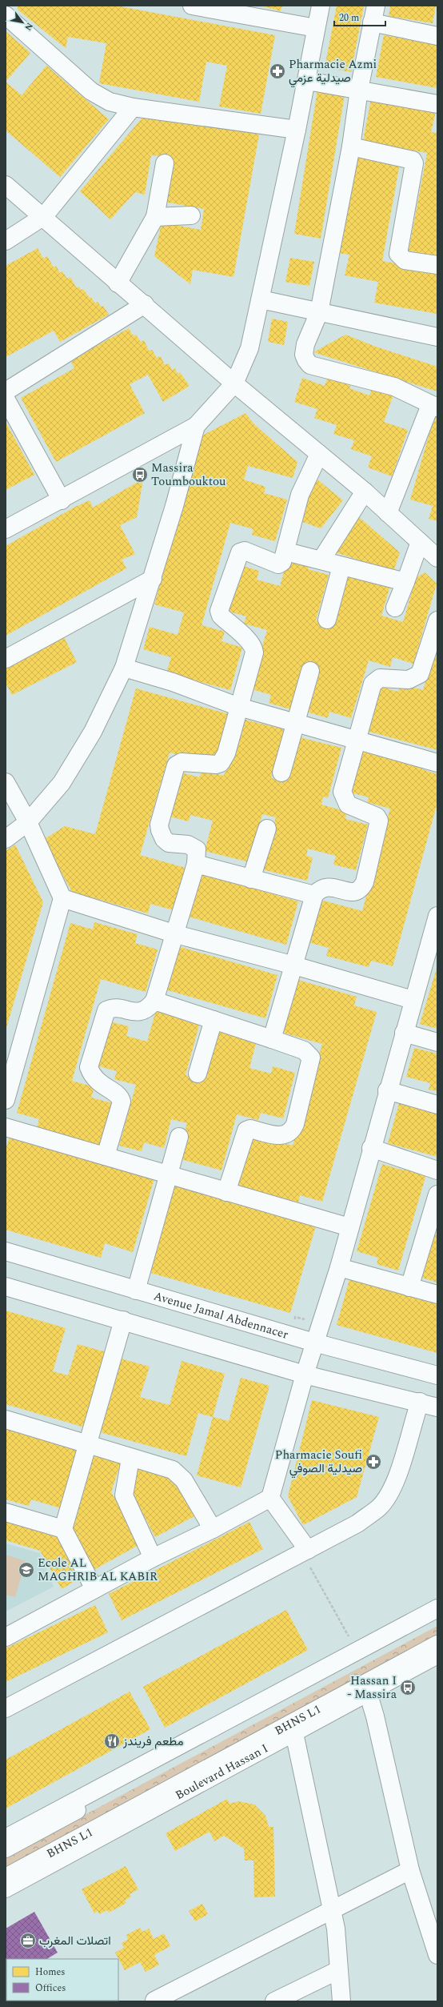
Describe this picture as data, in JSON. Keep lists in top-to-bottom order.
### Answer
{
  "streets": {
    "street": ["Avenue Jamal Abdennacer", "BHNS L1", "Boulevard Hassan I"]
  },
  "places": {
    "pharmacy": ["Pharmacie Azmi صيدلية عزمي", "Pharmacie Soufi صيدلية الصوفي"],
    "bus stop": ["Massira Toumbouktou", "Hassan I - Massira"],
    "school or university": ["Ecole AL MAGHRIB AL KABIR"],
    "restaurant": ["مطعم فريندز"],
    "office": ["اتصلات المغرب"]
  },
  "legend": ["Homes", "Offices"],
  "scale_bar": "20 m",
  "north": "bottom right"
}
